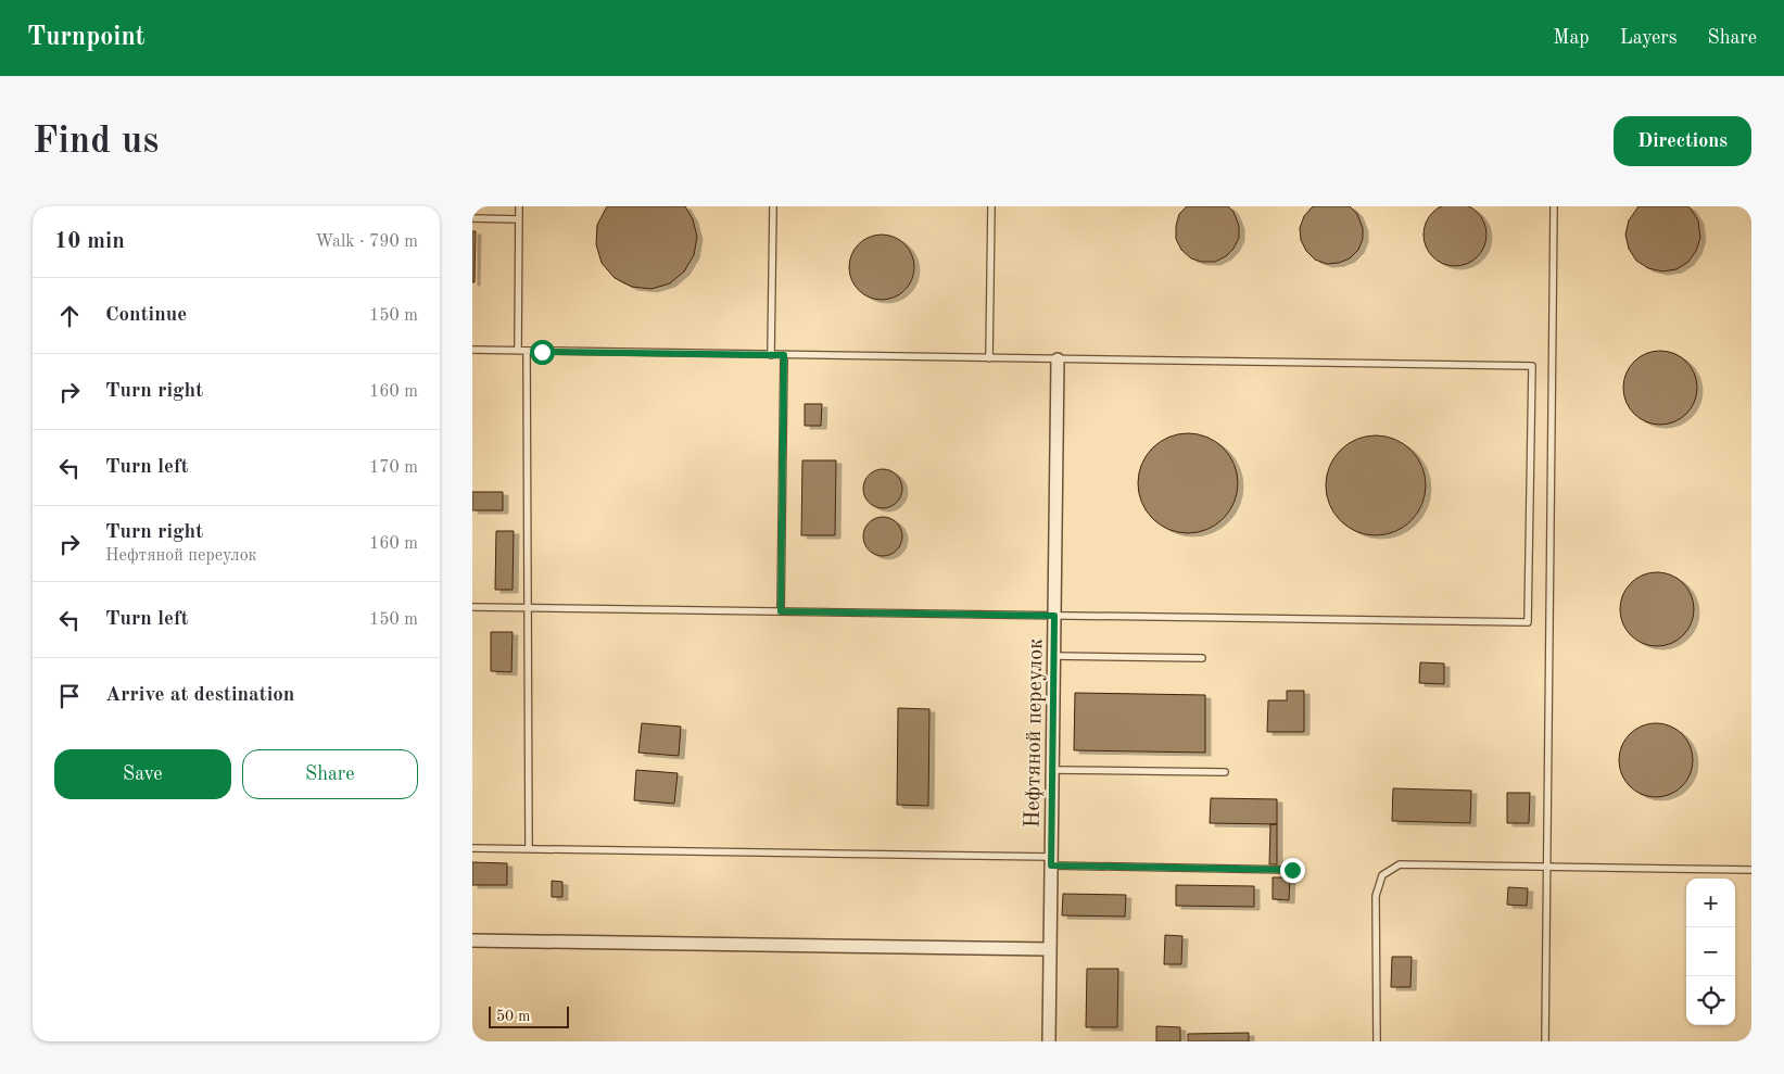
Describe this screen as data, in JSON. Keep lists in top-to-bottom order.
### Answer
{
  "streets": {
    "street": ["Нефтяной переулок"]
  },
  "scale_bar": "50 m",
  "page": {
    "header": "Turnpoint",
    "nav": ["Map", "Layers", "Share"],
    "buttons": [
      "Directions",
      ["Save", "Share"]
    ],
    "title": "Find us",
    "heading": ["10 min", "Walk · 790 m"],
    "list": [
      ["Continue", "150 m"],
      ["Turn right", "160 m"],
      ["Turn left", "170 m"],
      ["Turn right", "Нефтяной переулок", "160 m"],
      ["Turn left", "150 m"],
      "Arrive at destination"
    ],
    "map_buttons": ["+", "−"],
    "scale": "50 m"
  }
}
